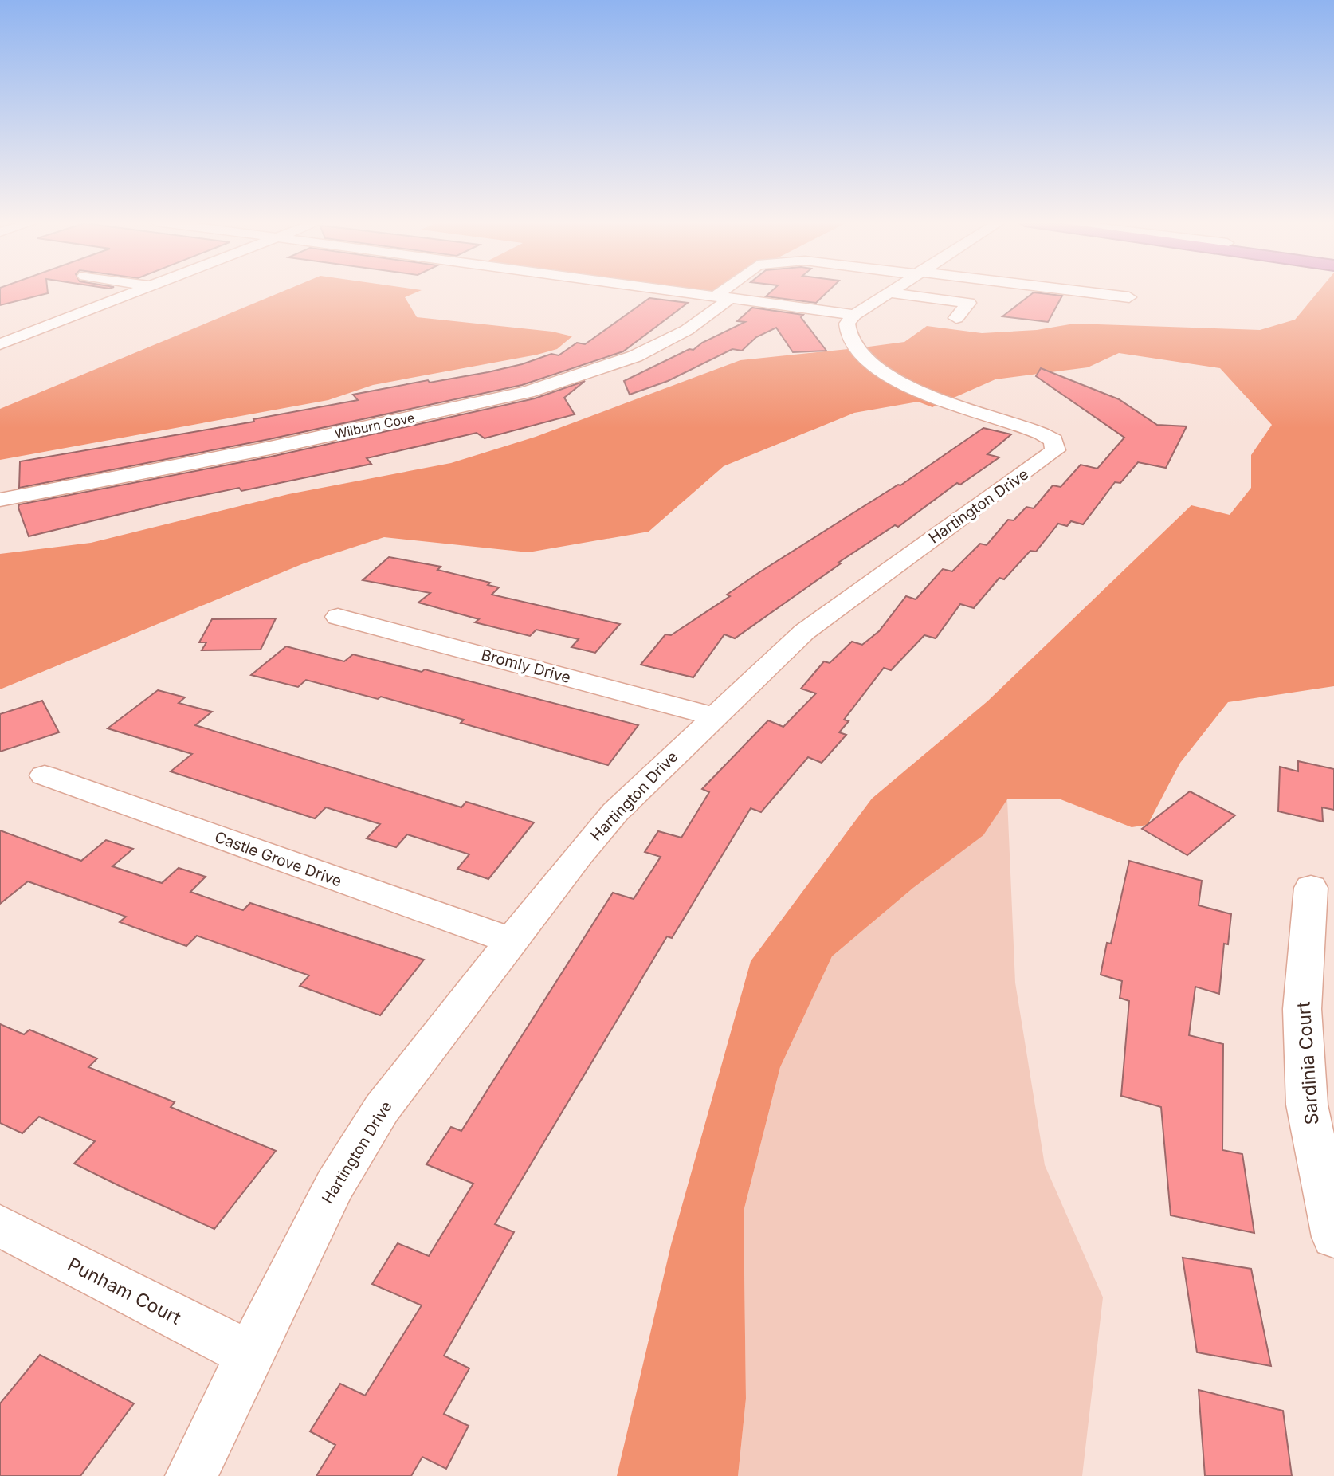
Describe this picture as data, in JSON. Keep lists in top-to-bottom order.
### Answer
{
  "streets": {
    "street": [
      "Wilburn Cove",
      "Hartington Drive",
      "Bromly Drive",
      "Castle Grove Drive",
      "Sardinia Court",
      "Punham Court"
    ]
  },
  "crossings": [
    ["Hartington Drive", "Bromly Drive"],
    ["Hartington Drive", "Castle Grove Drive"],
    ["Hartington Drive", "Punham Court"]
  ]
}
